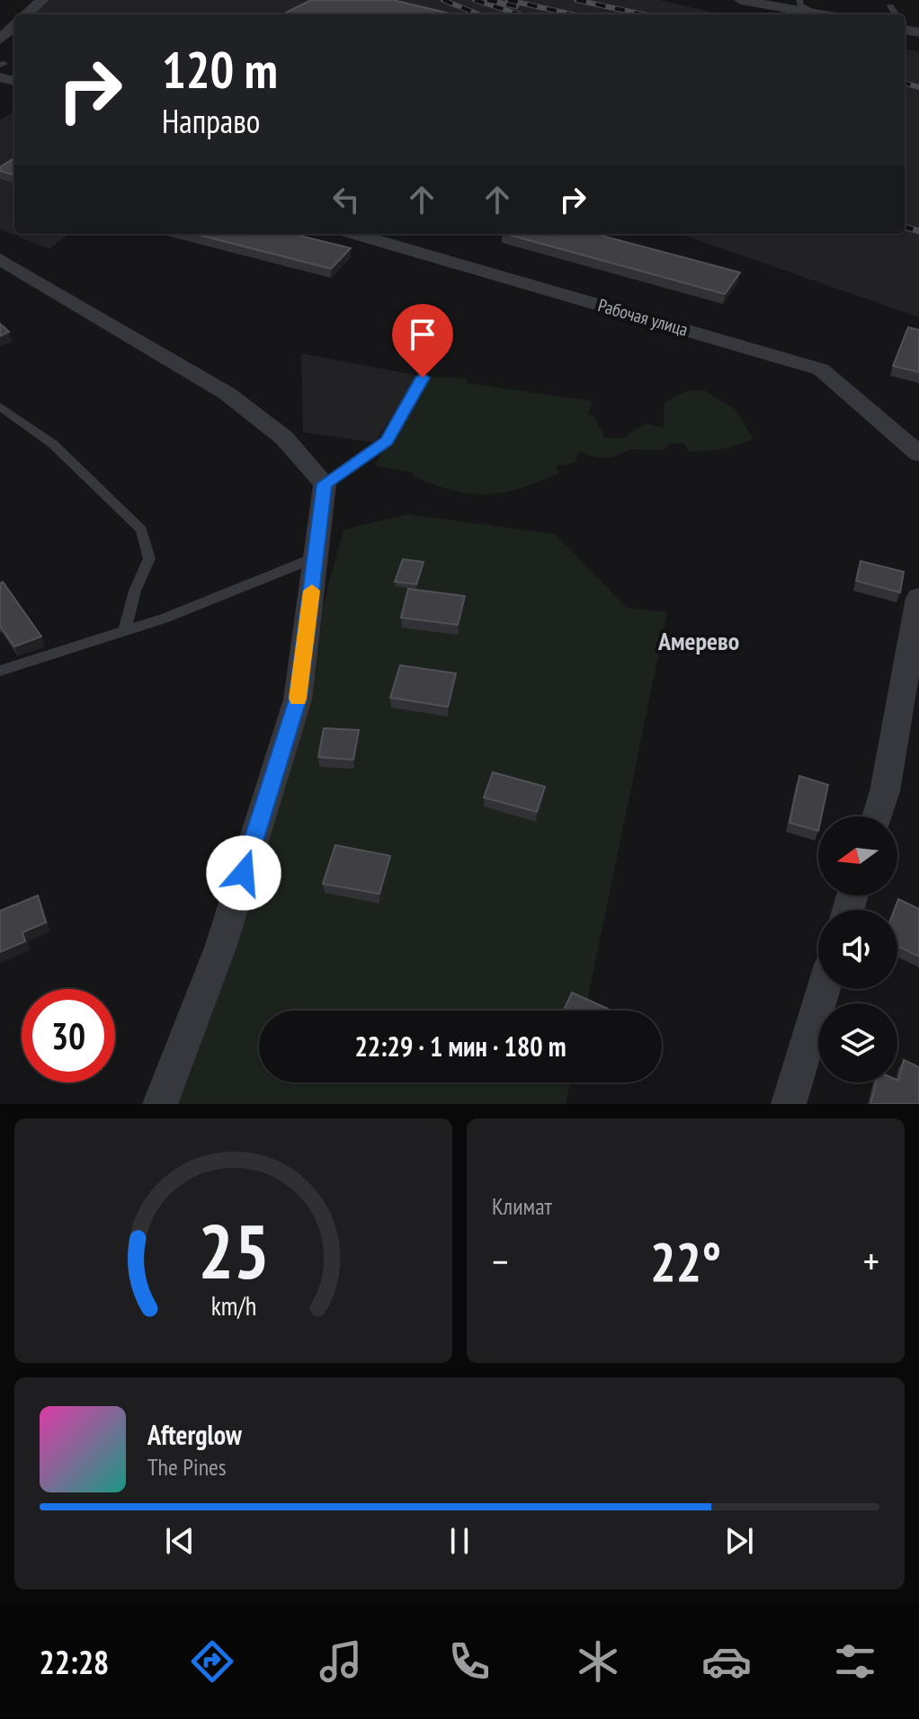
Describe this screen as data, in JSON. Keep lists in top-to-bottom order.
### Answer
{
  "streets": {
    "street": ["Рабочая улица"]
  },
  "districts": ["Амерево"],
  "north": "left",
  "page": {
    "turn": ["120 m", "Направо"],
    "limit": "30",
    "trip": "22:29 · 1 мин · 180 m",
    "tile": "Климат",
    "heat": ["−", "22°", "+"],
    "song": ["Afterglow", "The Pines"],
    "tabs": "22:28",
    "gauge": ["25", "km/h"]
  }
}
